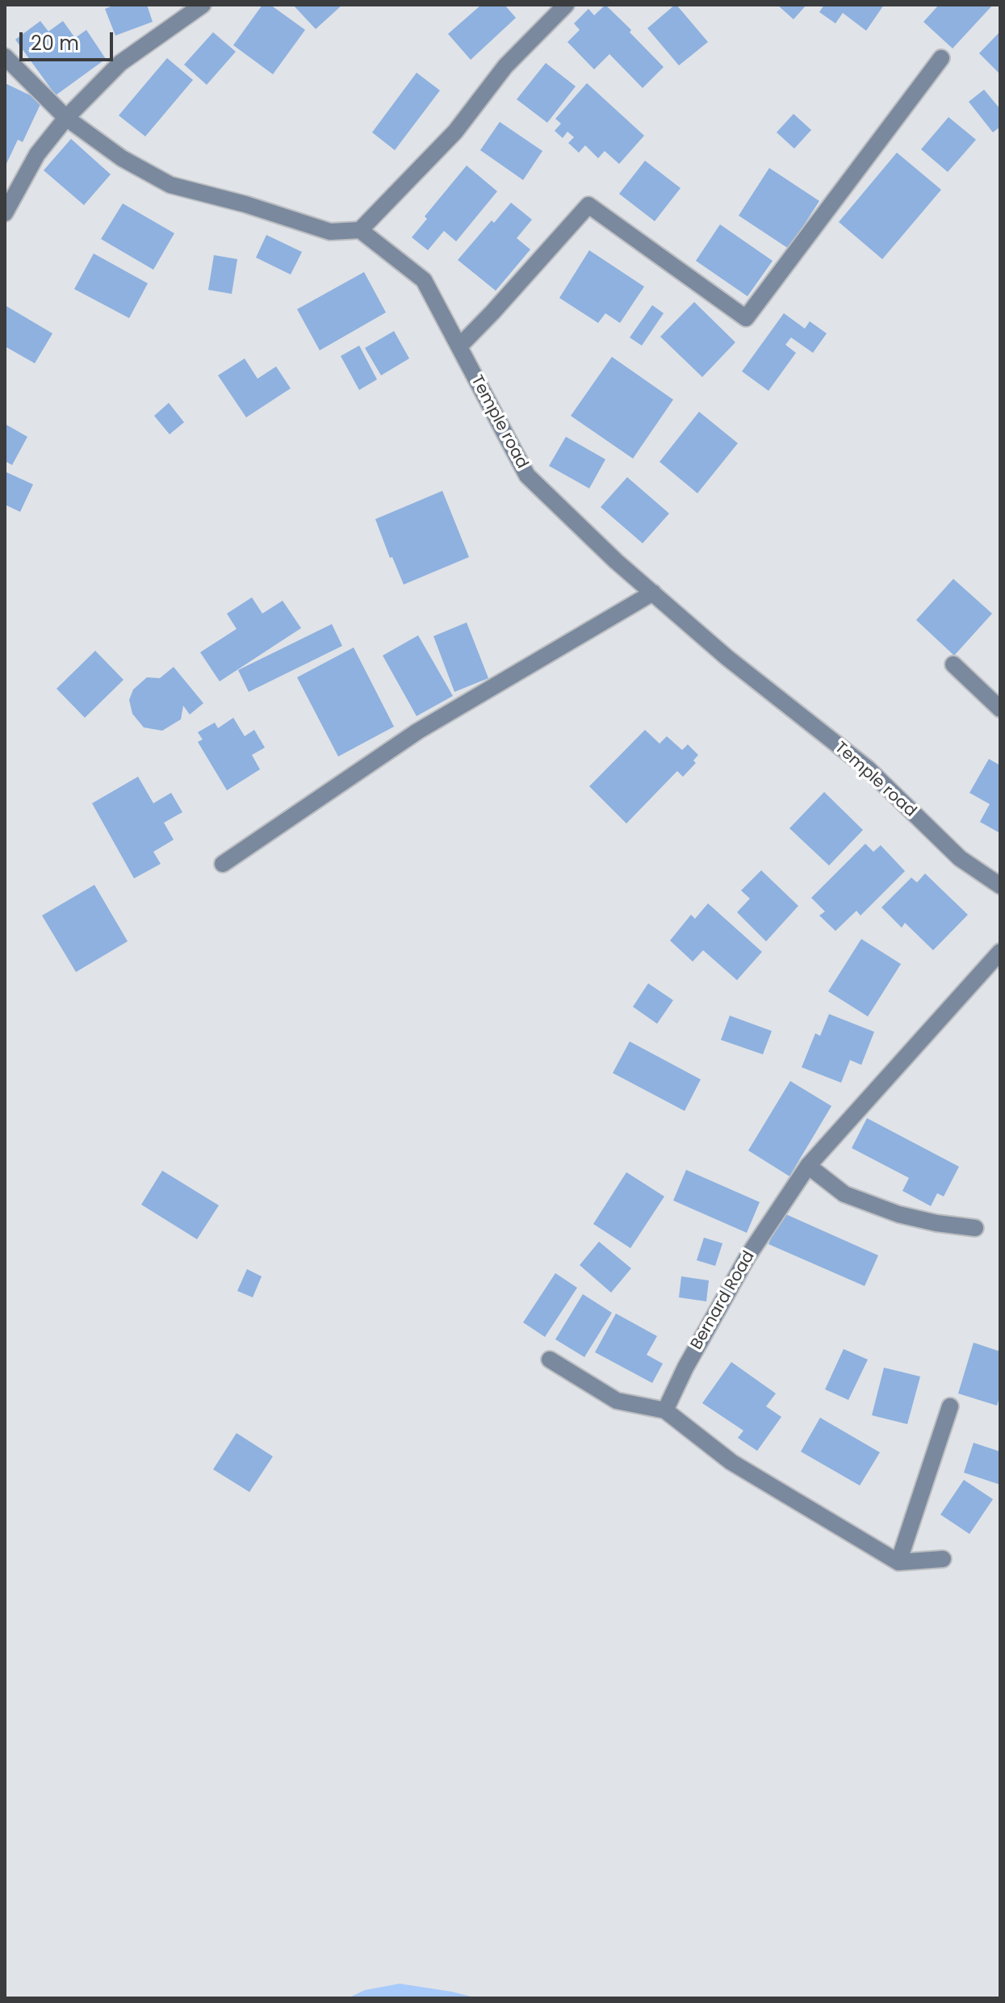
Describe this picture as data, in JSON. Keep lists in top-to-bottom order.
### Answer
{
  "streets": {
    "street": ["Temple road", "Bernard Road"]
  },
  "scale_bar": "20 m"
}
